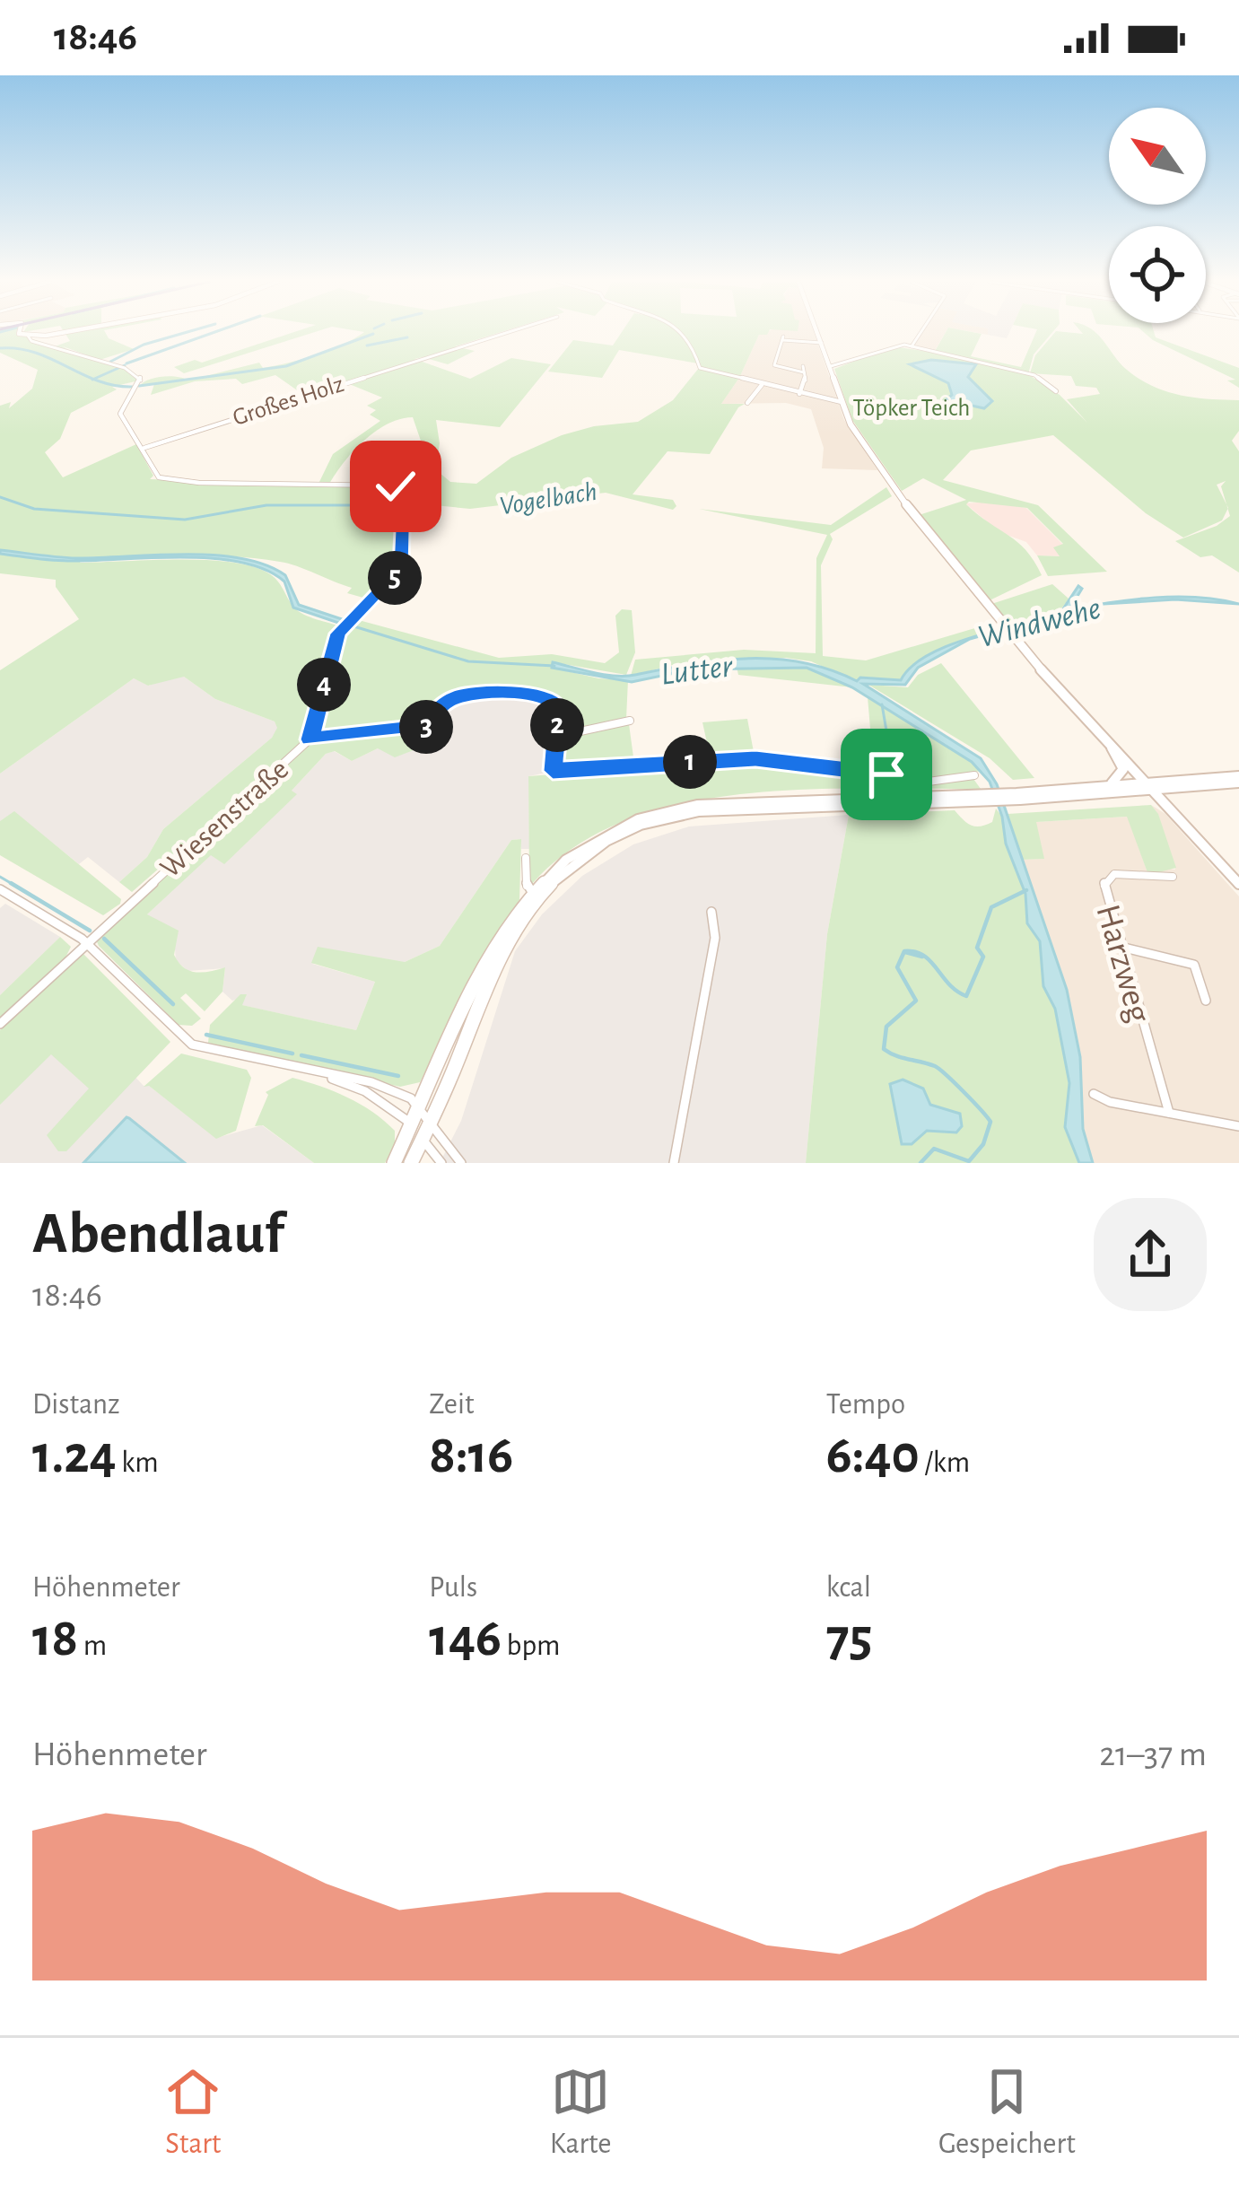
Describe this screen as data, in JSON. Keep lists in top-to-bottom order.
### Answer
{
  "streets": {
    "street": ["Großes Holz", "Wiesenstraße", "Harzweg"]
  },
  "crossings": [
    ["Großes Holz", "Wiesenstraße"]
  ],
  "water": ["Vogelbach", "Windwehe", "Lutter"],
  "parks": ["Töpker Teich"],
  "north": "top left",
  "page": {
    "status": "18:46",
    "pins": [
      "5",
      "4",
      "2",
      "3",
      "1"
    ],
    "heading": ["Abendlauf", "18:46"],
    "stats": [
      ["Distanz", "1.24 km"],
      ["Zeit", "8:16"],
      ["Tempo", "6:40 /km"],
      ["Höhenmeter", "18 m"],
      ["Puls", "146 bpm"],
      ["kcal", "75"]
    ],
    "chart": ["Höhenmeter", "21–37 m"],
    "tabs": ["Start", "Karte", "Gespeichert"]
  }
}
